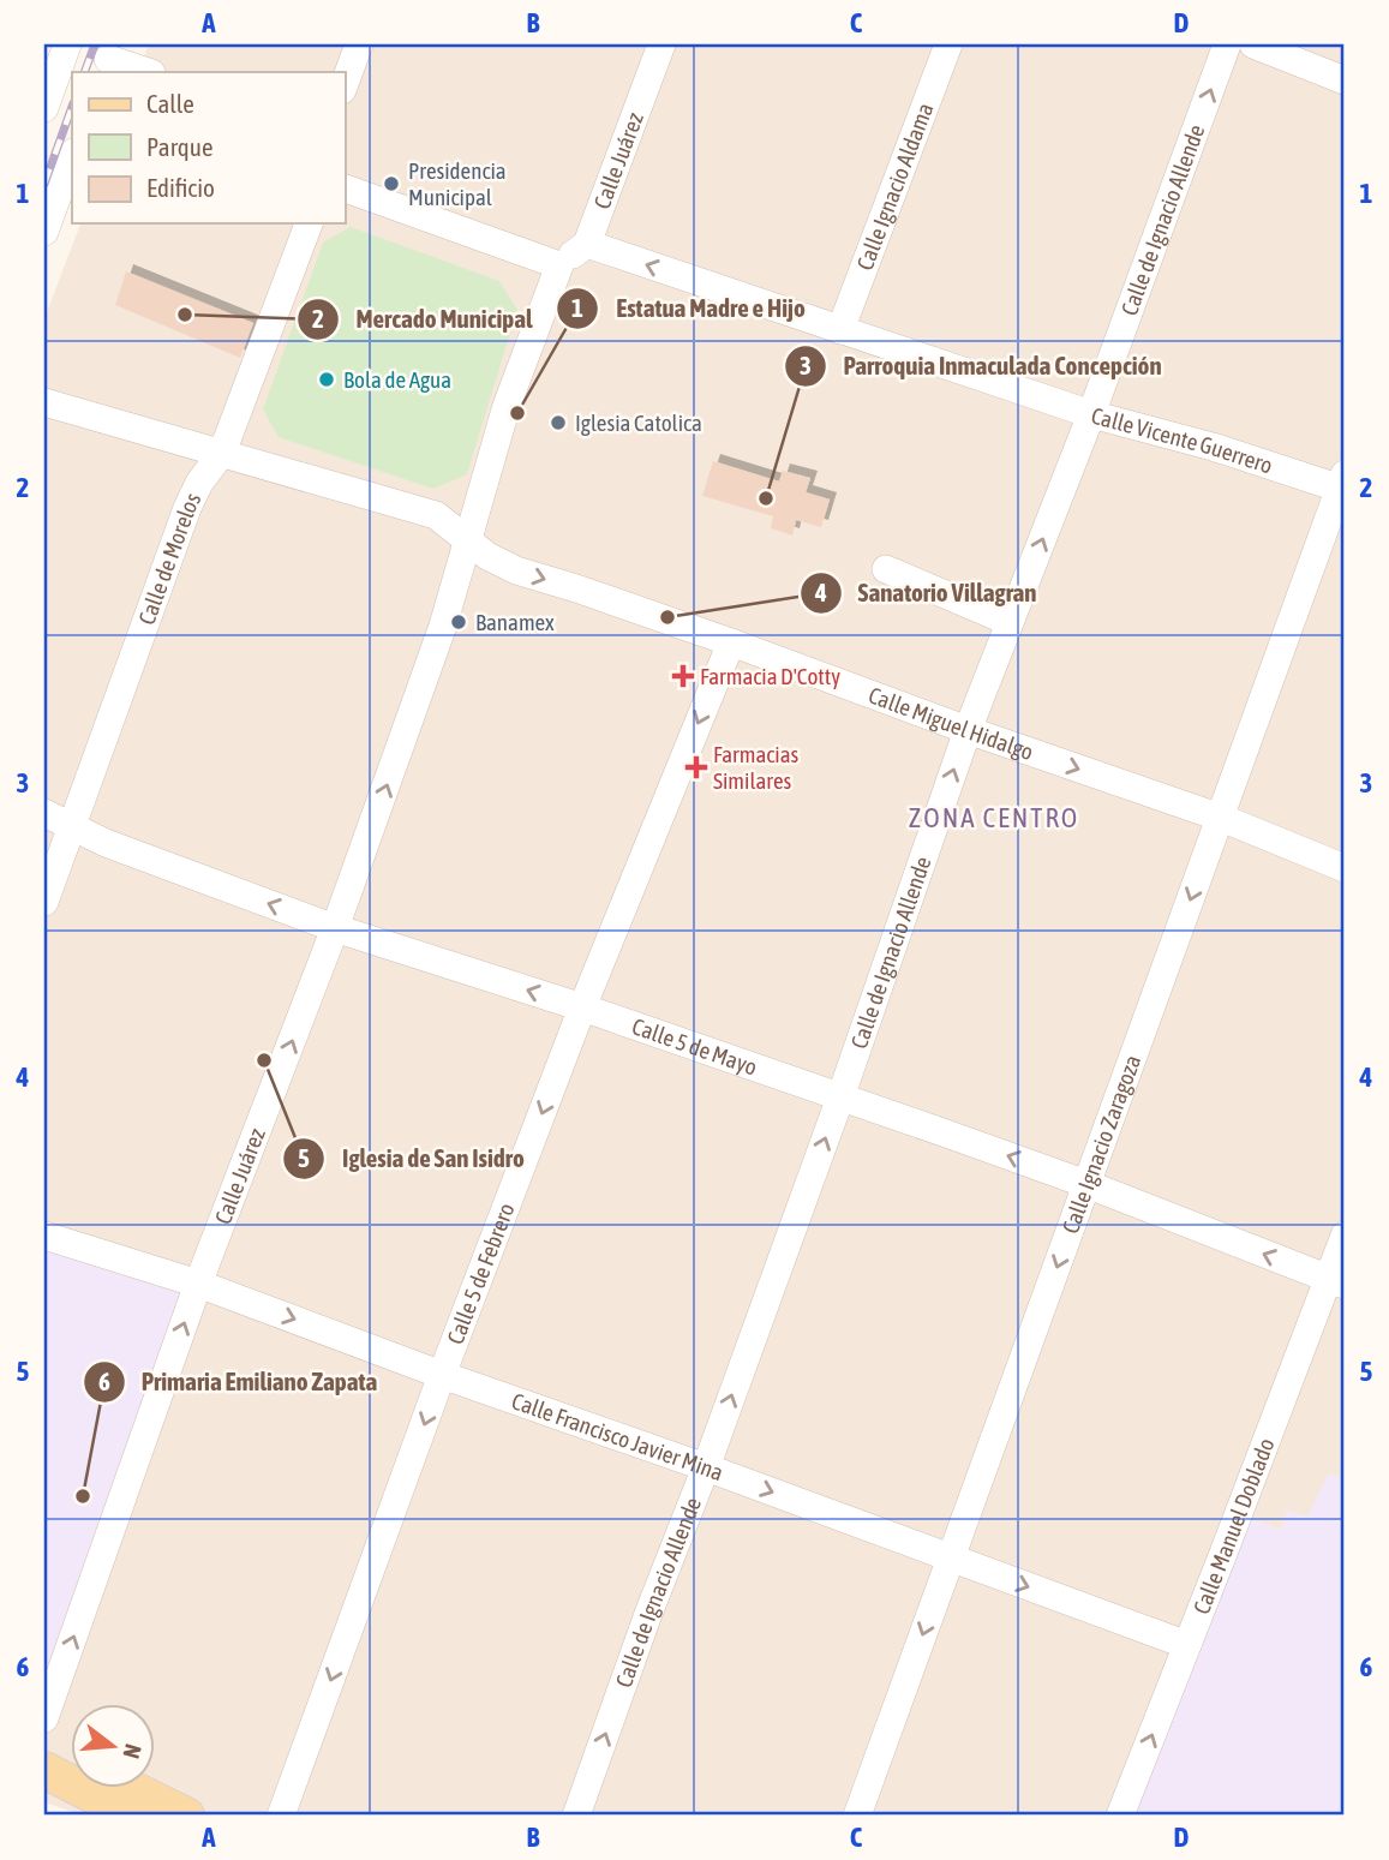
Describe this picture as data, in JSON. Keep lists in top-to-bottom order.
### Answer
{
  "streets": {
    "street": [
      "Calle Juárez",
      "Calle Ignacio Aldama",
      "Calle de Ignacio Allende",
      "Calle Vicente Guerrero",
      "Calle de Morelos",
      "Calle Miguel Hidalgo",
      "Calle 5 de Mayo",
      "Calle Ignacio Zaragoza",
      "Calle 5 de Febrero",
      "Calle Francisco Javier Mina",
      "Calle Manuel Doblado"
    ]
  },
  "crossings": [
    ["Calle Juárez", "Calle Vicente Guerrero"],
    ["Calle Juárez", "Calle Miguel Hidalgo"],
    ["Calle Juárez", "Calle 5 de Mayo"],
    ["Calle Juárez", "Calle Francisco Javier Mina"],
    ["Calle Ignacio Aldama", "Calle Vicente Guerrero"],
    ["Calle de Ignacio Allende", "Calle Vicente Guerrero"],
    ["Calle de Ignacio Allende", "Calle Miguel Hidalgo"],
    ["Calle de Ignacio Allende", "Calle 5 de Mayo"],
    ["Calle de Ignacio Allende", "Calle Francisco Javier Mina"],
    ["Calle Vicente Guerrero", "Calle Ignacio Zaragoza"],
    ["Calle de Morelos", "Calle Miguel Hidalgo"],
    ["Calle de Morelos", "Calle 5 de Mayo"],
    ["Calle Miguel Hidalgo", "Calle Ignacio Zaragoza"],
    ["Calle Miguel Hidalgo", "Calle 5 de Febrero"],
    ["Calle 5 de Mayo", "Calle Ignacio Zaragoza"],
    ["Calle 5 de Mayo", "Calle 5 de Febrero"],
    ["Calle 5 de Mayo", "Calle Manuel Doblado"],
    ["Calle Ignacio Zaragoza", "Calle Francisco Javier Mina"],
    ["Calle 5 de Febrero", "Calle Francisco Javier Mina"],
    ["Calle Francisco Javier Mina", "Calle Manuel Doblado"]
  ],
  "one_way": [
    "Calle Juárez",
    "Calle de Ignacio Allende",
    "Calle Miguel Hidalgo",
    "Calle 5 de Mayo",
    "Calle Ignacio Zaragoza",
    "Calle 5 de Febrero",
    "Calle Francisco Javier Mina"
  ],
  "districts": ["ZONA CENTRO"],
  "places": {
    "other": [
      "Presidencia Municipal",
      "Mercado Municipal",
      "Bola de Agua",
      "Estatua Madre e Hijo",
      "Iglesia Catolica",
      "Parroquia Inmaculada Concepción",
      "Sanatorio Villagran",
      "Banamex",
      "Iglesia de San Isidro",
      "Primaria Emiliano Zapata"
    ],
    "health": ["Farmacia D'Cotty", "Farmacias Similares"]
  },
  "legend": ["Calle", "Parque", "Edificio"],
  "north": "right",
  "grid": {
    "columns": [
      "A",
      "B",
      "C",
      "D"
    ],
    "rows": [
      "1",
      "2",
      "3",
      "4",
      "5",
      "6"
    ]
  }
}
